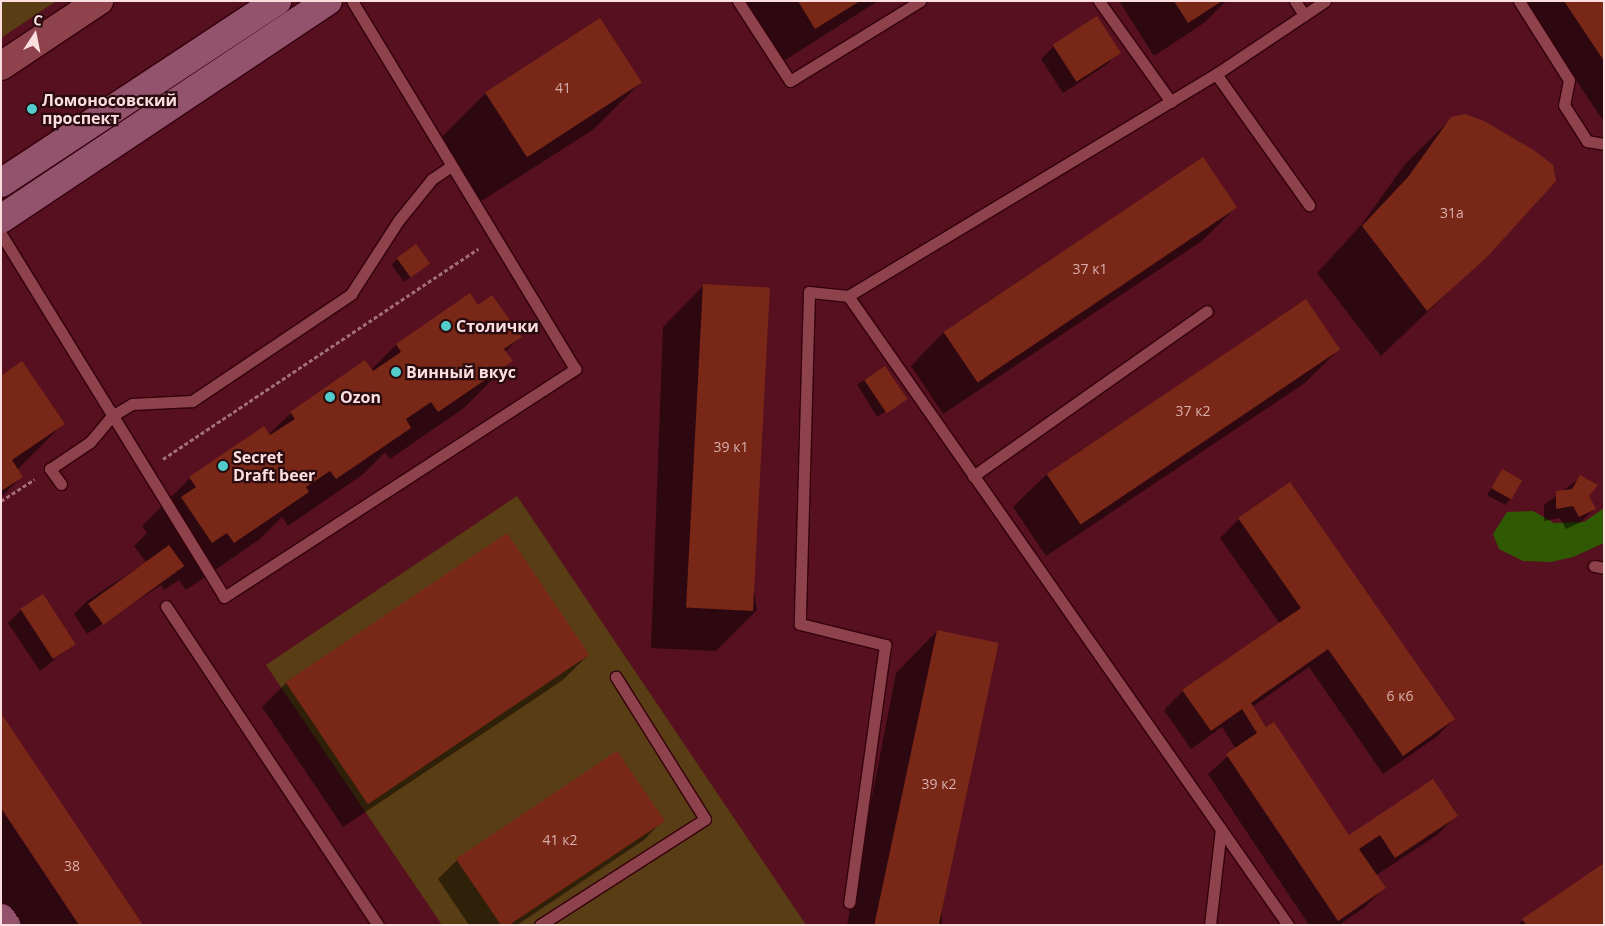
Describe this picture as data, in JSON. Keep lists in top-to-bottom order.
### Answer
{
  "places": [
    "Ломоносовский проспект",
    "Столички",
    "Винный вкус",
    "Ozon",
    "Secret Draft beer"
  ],
  "house_numbers": [
    "41",
    "31а",
    "37 к1",
    "37 к2",
    "39 к1",
    "6 к6",
    "39 к2",
    "41 к2",
    "38"
  ],
  "north": "top"
}
